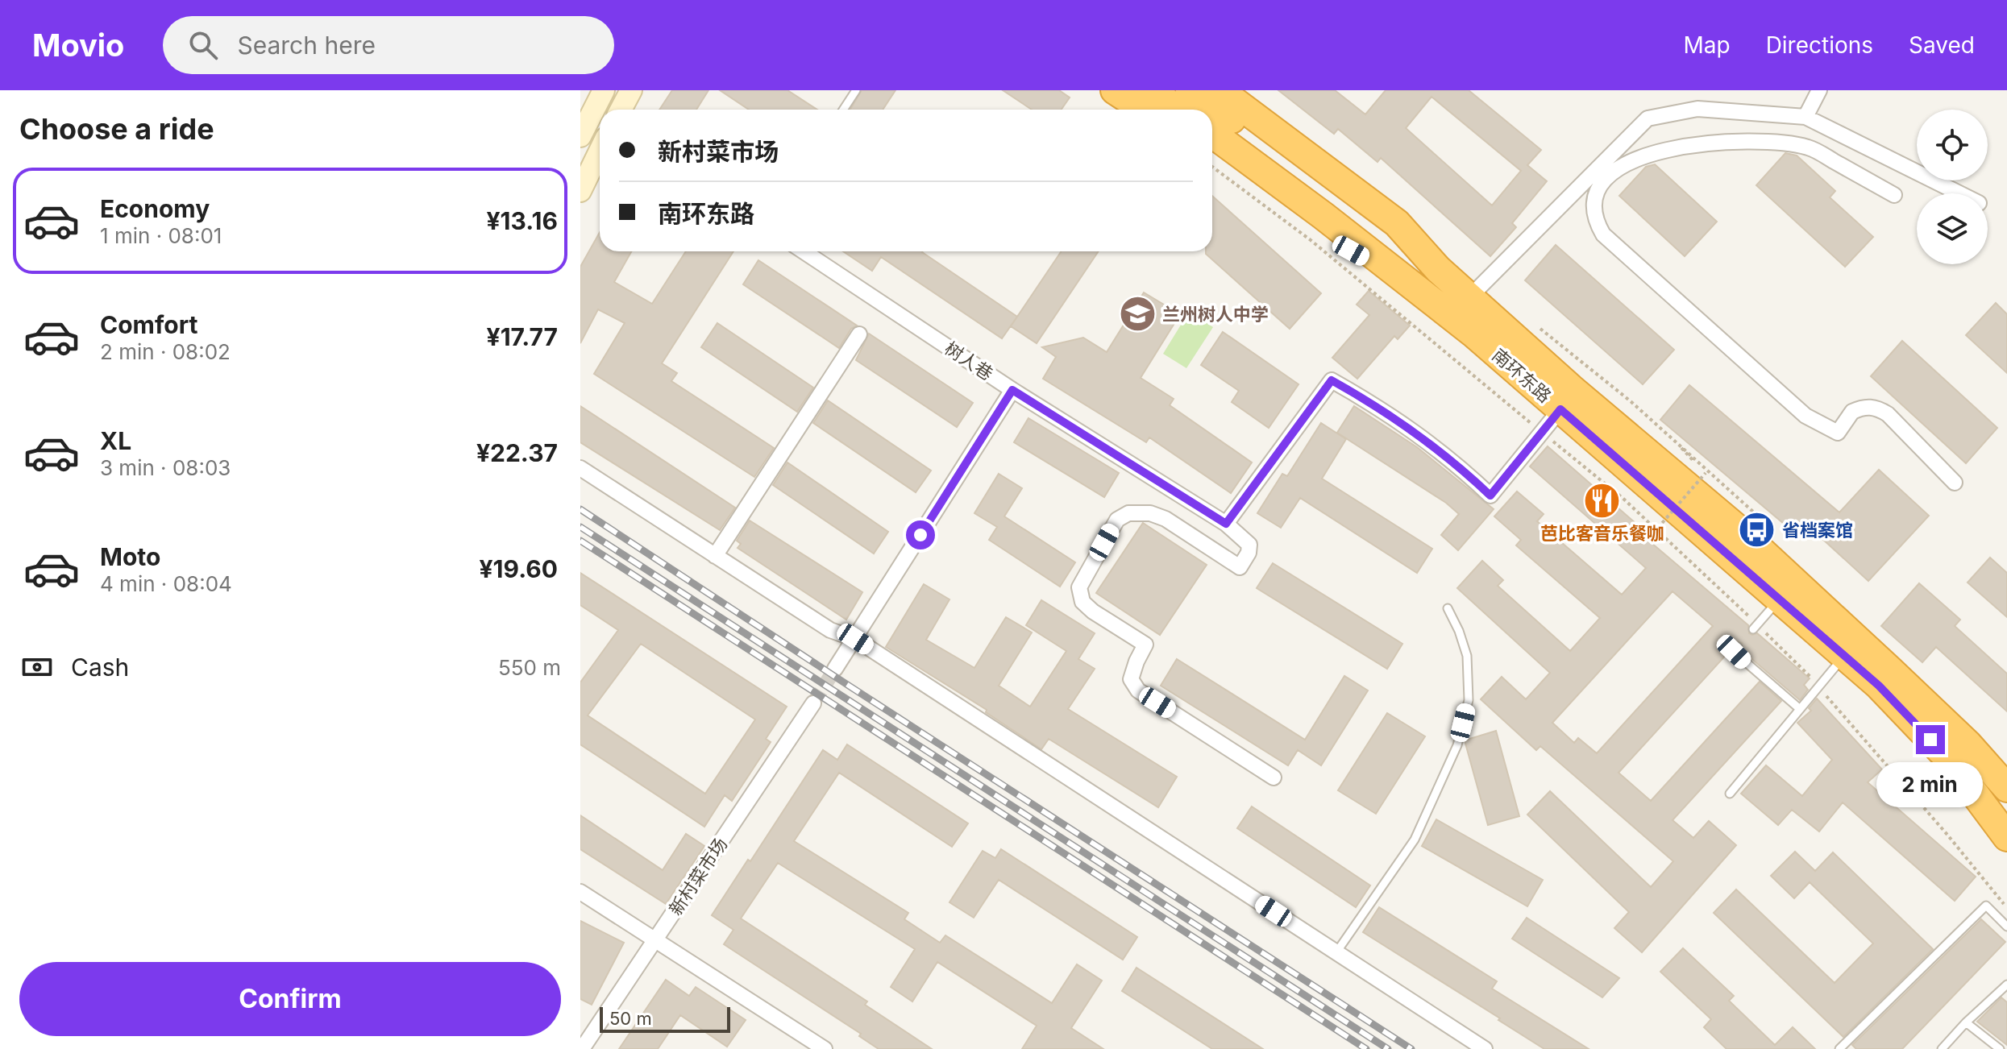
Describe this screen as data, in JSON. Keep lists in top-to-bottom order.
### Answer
{
  "streets": {
    "highway": ["南环东路"],
    "street": ["树人巷", "新村菜市场"]
  },
  "places": {
    "school or university": ["兰州树人中学"],
    "restaurant": ["芭比客音乐餐咖"],
    "bus stop": ["省档案馆"]
  },
  "scale_bar": "50 m",
  "page": {
    "header": "Movio",
    "search": "Search here",
    "nav": ["Map", "Directions", "Saved"],
    "heading": "Choose a ride",
    "banner": ["新村菜市场", "南环东路"],
    "list": [
      {
        "name": "Economy",
        "note": "1 min · 08:01",
        "value": "¥13.16"
      },
      {
        "name": "Comfort",
        "note": "2 min · 08:02",
        "value": "¥17.77"
      },
      {
        "name": "XL",
        "note": "3 min · 08:03",
        "value": "¥22.37"
      },
      {
        "name": "Moto",
        "note": "4 min · 08:04",
        "value": "¥19.60"
      }
    ],
    "pay": ["Cash", "550 m"],
    "bubble": "2 min",
    "buttons": "Confirm",
    "scale": "50 m"
  }
}
